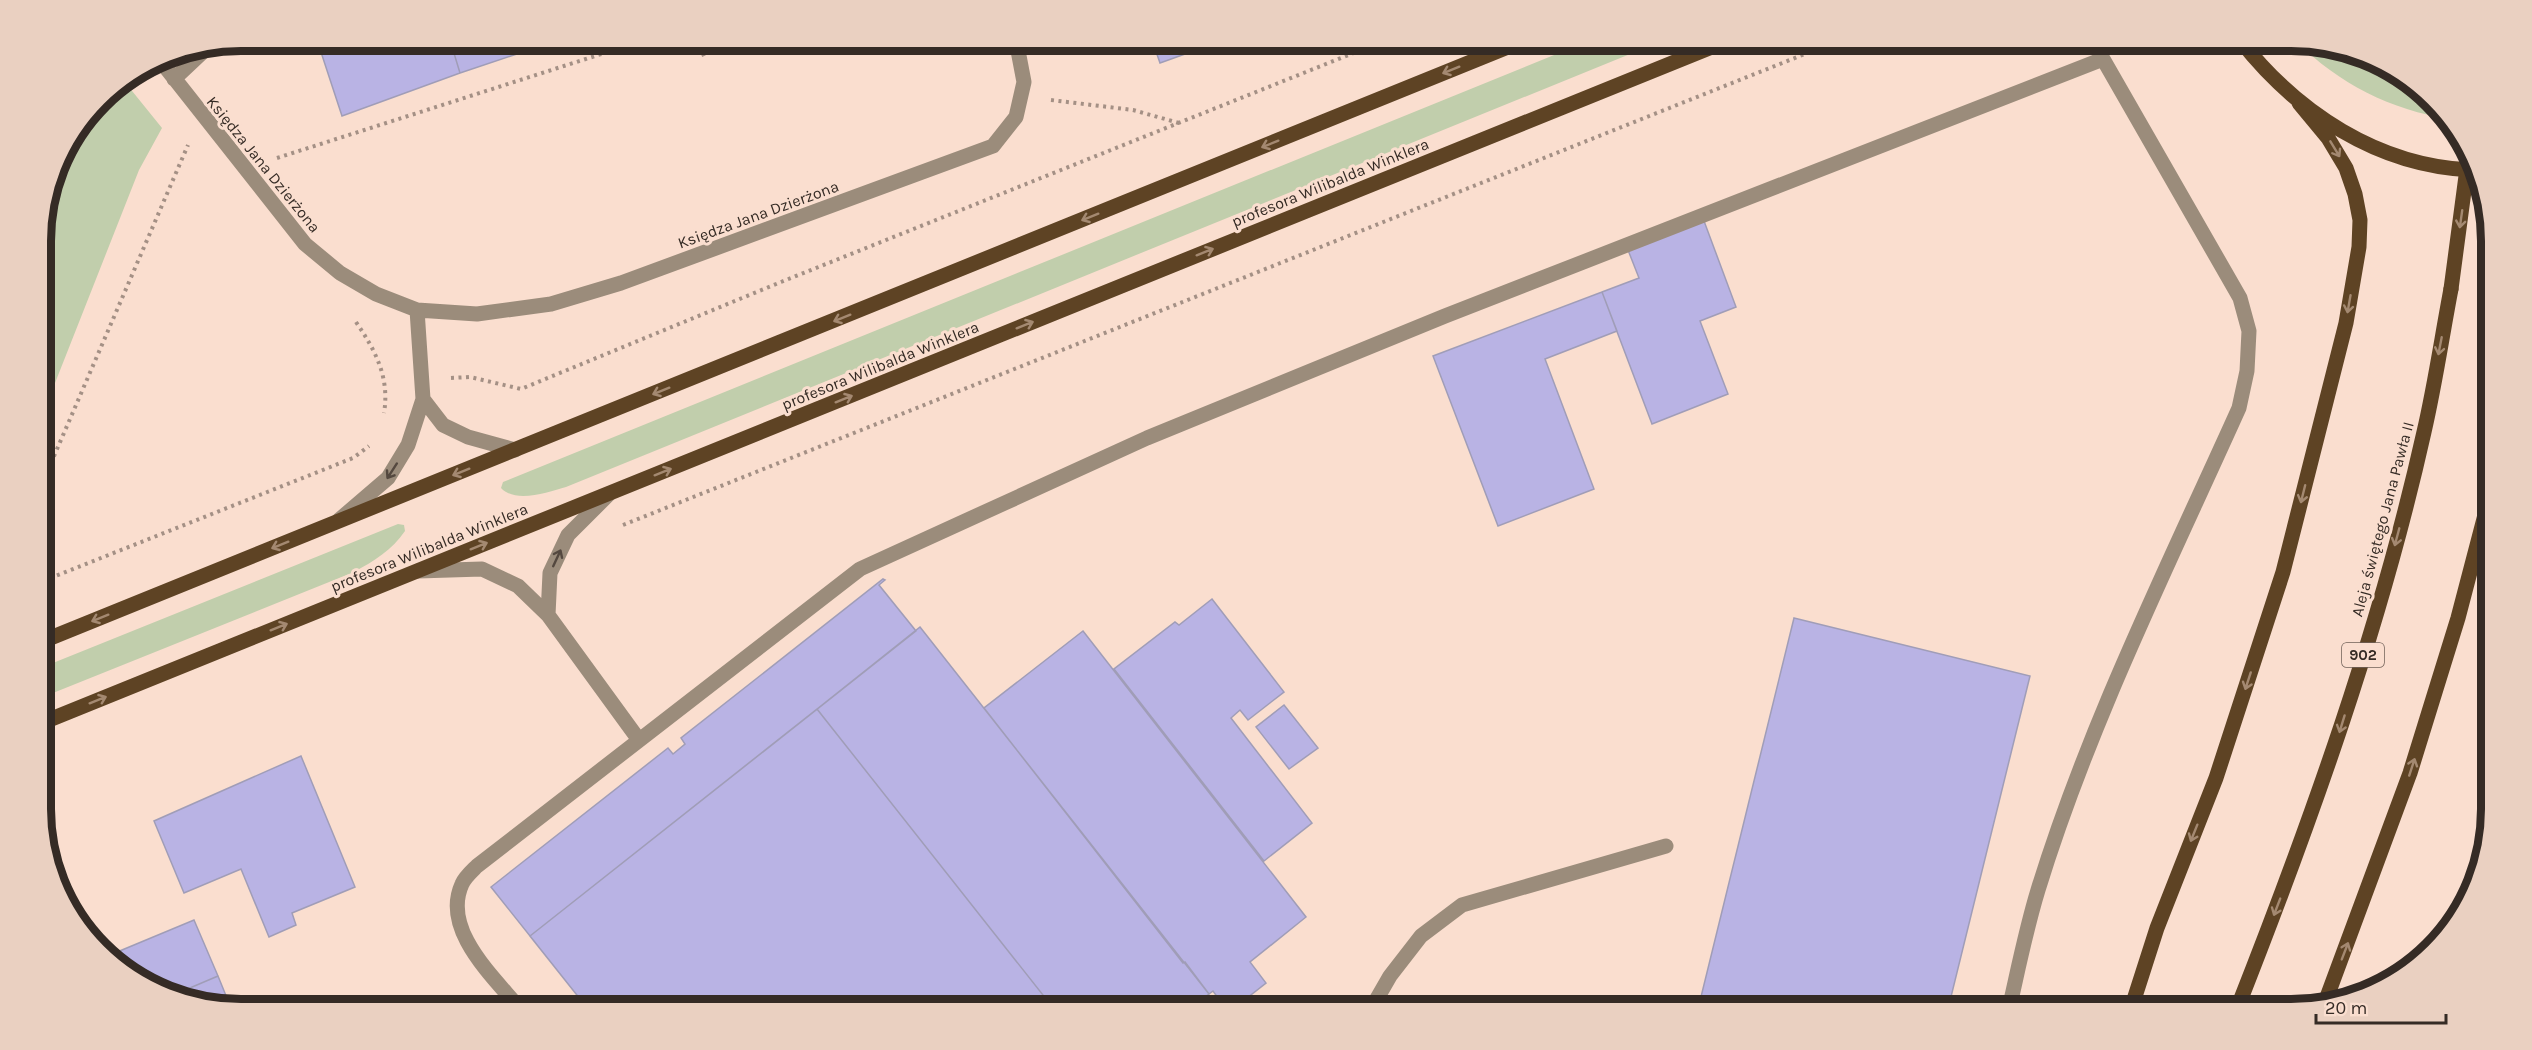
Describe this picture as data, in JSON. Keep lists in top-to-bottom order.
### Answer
{
  "streets": {
    "main road": ["profesora Wilibalda Winklera", "Aleja świętego Jana Pawła II", "902"],
    "street": ["Księdza Jana Dzierżona"]
  },
  "scale_bar": "20 m"
}
